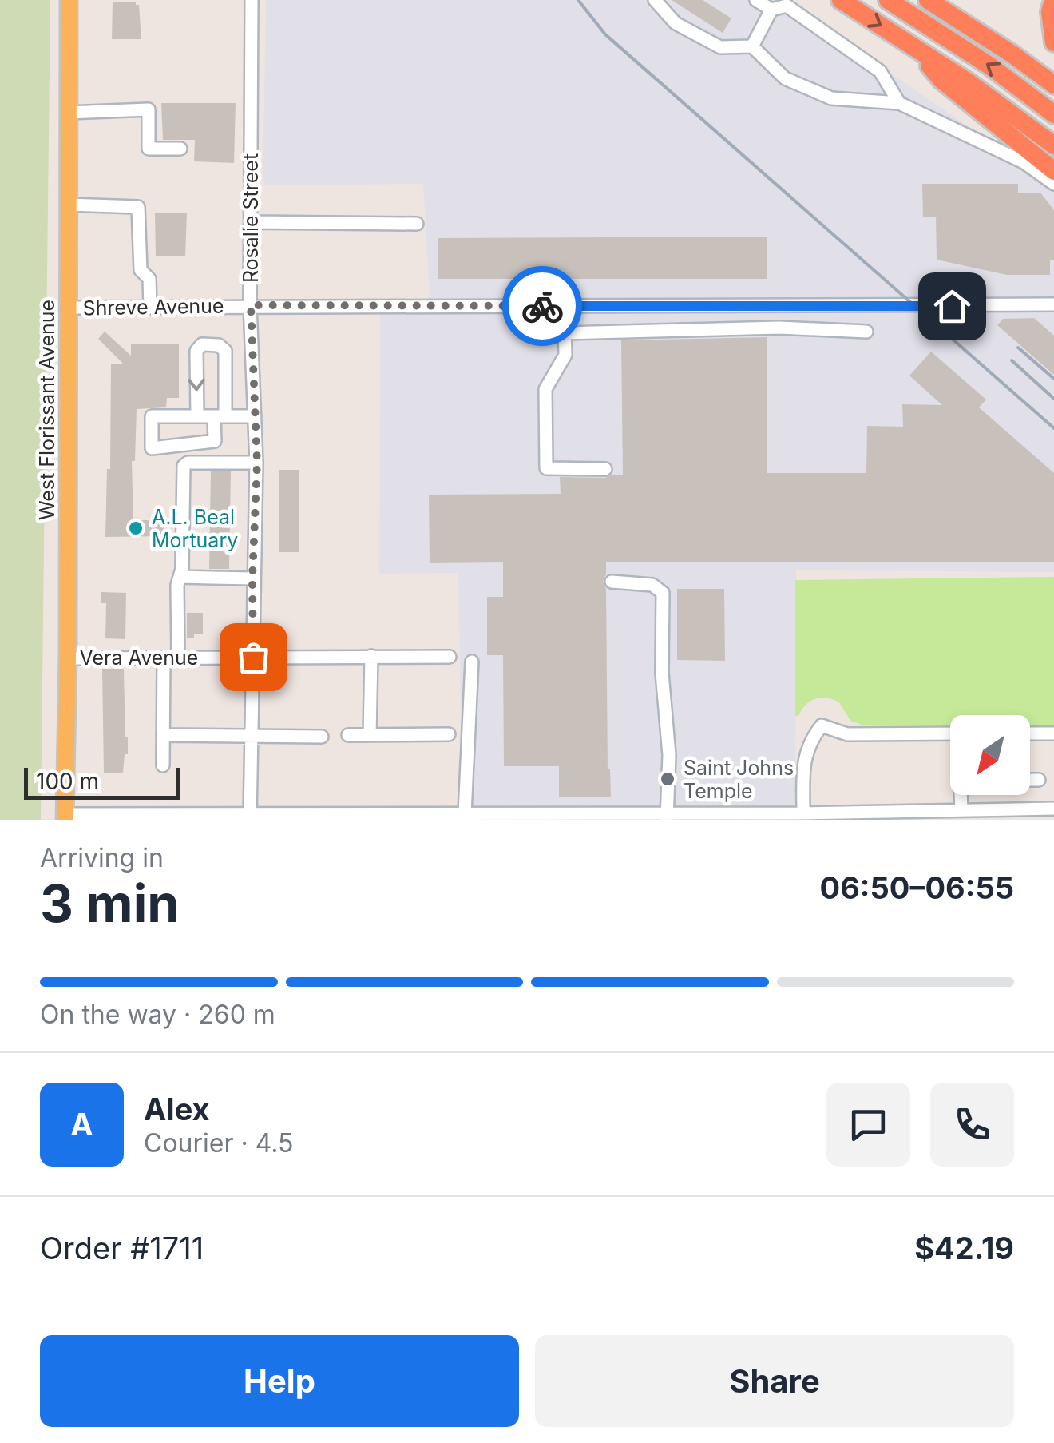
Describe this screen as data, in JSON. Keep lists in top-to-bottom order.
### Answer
{
  "streets": {
    "main road": ["West Florissant Avenue"],
    "street": ["Rosalie Street", "Shreve Avenue", "Vera Avenue"]
  },
  "crossings": [
    ["Rosalie Street", "Shreve Avenue"],
    ["Rosalie Street", "Vera Avenue"],
    ["Shreve Avenue", "West Florissant Avenue"],
    ["West Florissant Avenue", "Vera Avenue"]
  ],
  "places": ["A.L. Beal Mortuary", "Saint Johns Temple"],
  "scale_bar": "100 m",
  "north": "bottom left",
  "page": {
    "scale": "100 m",
    "heading": ["3 min", "Arriving in", "06:50–06:55"],
    "panel": [
      "Alex",
      "Courier · 4.5",
      "Order #1711",
      "$42.19"
    ],
    "bar": "On the way · 260 m",
    "round": "A",
    "buttons": ["Help", "Share"]
  }
}
